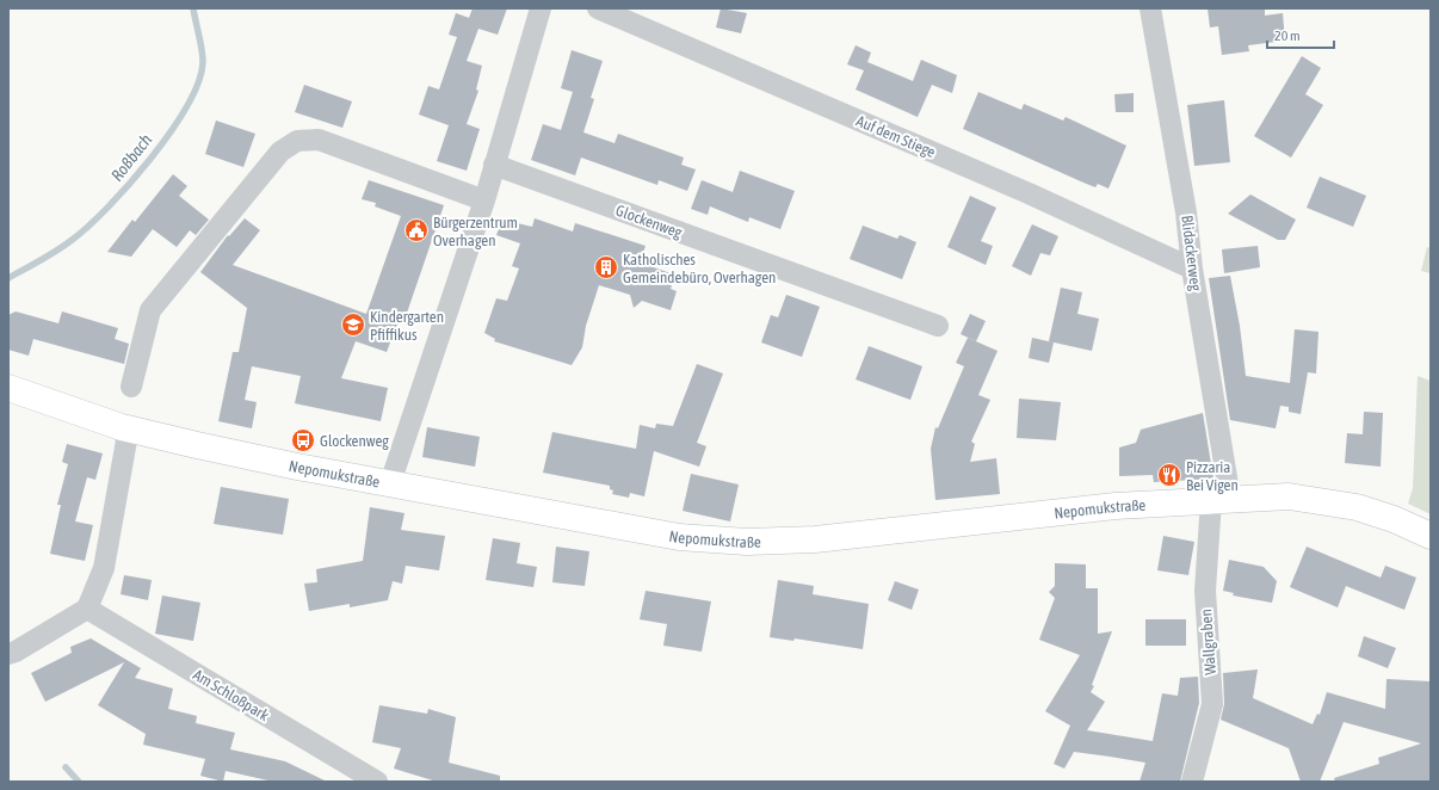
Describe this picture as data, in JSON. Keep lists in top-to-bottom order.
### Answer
{
  "streets": {
    "main road": ["Nepomukstraße"],
    "street": [
      "Auf dem Stiege",
      "Glockenweg",
      "Blidackerweg",
      "Wallgraben",
      "Am Schloßpark"
    ]
  },
  "crossings": [
    ["Auf dem Stiege", "Blidackerweg"],
    ["Blidackerweg", "Nepomukstraße"],
    ["Blidackerweg", "Wallgraben"],
    ["Nepomukstraße", "Wallgraben"]
  ],
  "water": ["Roßbach"],
  "places": {
    "public building": ["Bürgerzentrum Overhagen"],
    "building": ["Katholisches Gemeindebüro, Overhagen"],
    "school or university": ["Kindergarten Pfiffikus"],
    "bus stop": ["Glockenweg"],
    "restaurant": ["Pizzaria Bei Vigen"]
  },
  "scale_bar": "20 m"
}
